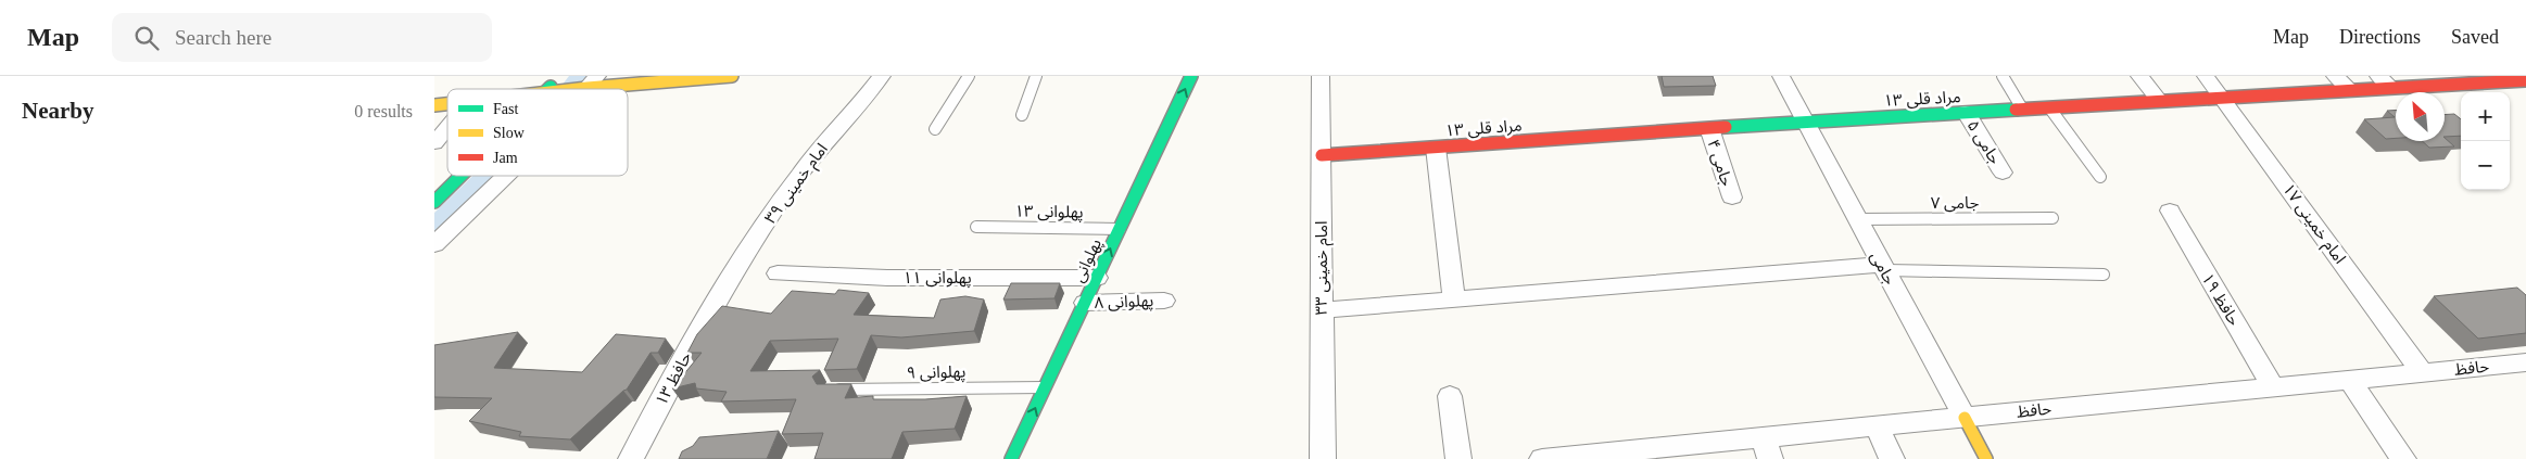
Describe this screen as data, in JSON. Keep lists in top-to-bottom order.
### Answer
{
  "streets": {
    "street": [
      "مراد قلی ۱۳",
      "جامی ۵",
      "جامی ۴",
      "امام خمینی ۳۹",
      "امام خمینی ۱۷",
      "پهلوانی",
      "امام خمینی ۳۳",
      "جامی",
      "پهلوانی ۱۱",
      "حافظ ۱۹",
      "پهلوانی ۸",
      "حافظ",
      "حافظ ۱۳"
    ],
    "lane": ["جامی ۷", "پهلوانی ۱۳", "پهلوانی ۹"]
  },
  "crossings": [
    ["مراد قلی ۱۳", "جامی ۵"],
    ["مراد قلی ۱۳", "جامی ۴"],
    ["مراد قلی ۱۳", "امام خمینی ۱۷"],
    ["مراد قلی ۱۳", "امام خمینی ۳۳"],
    ["مراد قلی ۱۳", "جامی"],
    ["امام خمینی ۳۹", "حافظ ۱۳"],
    ["جامی ۷", "جامی"],
    ["پهلوانی ۱۳", "پهلوانی"],
    ["امام خمینی ۱۷", "حافظ"],
    ["پهلوانی", "پهلوانی ۱۱"],
    ["پهلوانی", "پهلوانی ۸"],
    ["پهلوانی", "پهلوانی ۹"],
    ["جامی", "حافظ"],
    ["حافظ ۱۹", "حافظ"]
  ],
  "one_way": ["پهلوانی"],
  "legend": ["Fast", "Slow", "Jam"],
  "north": "top left",
  "page": {
    "header": "Map",
    "search": "Search here",
    "nav": ["Map", "Directions", "Saved"],
    "heading": ["Nearby", "0 results"],
    "map_buttons": ["+", "−"]
  }
}
